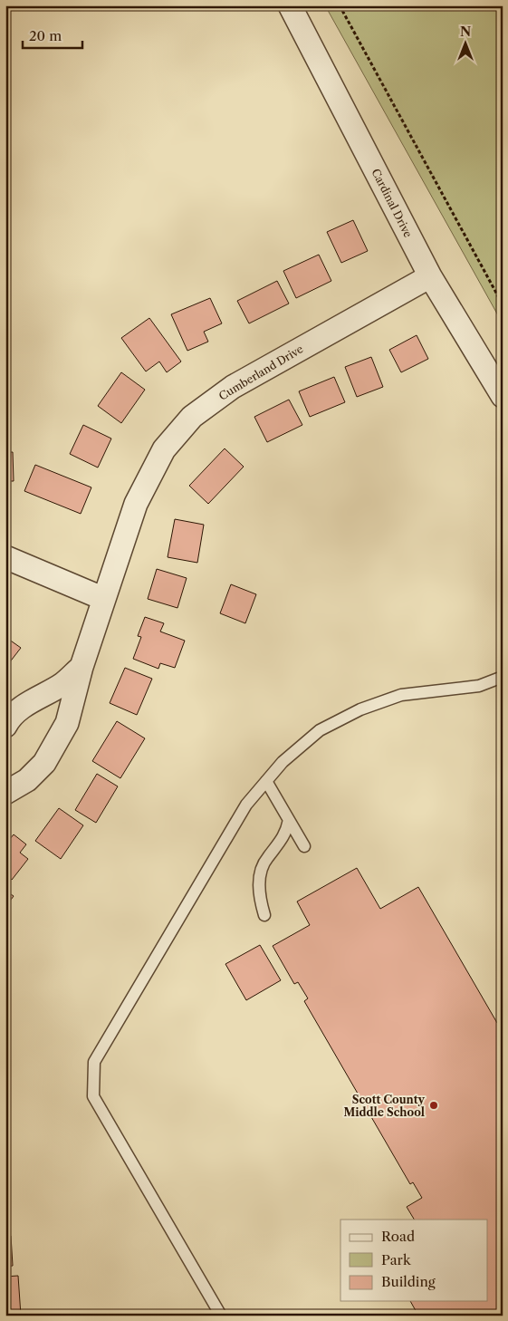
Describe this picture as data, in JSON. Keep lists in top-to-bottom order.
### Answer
{
  "streets": {
    "street": ["Cardinal Drive", "Cumberland Drive"]
  },
  "crossings": [
    ["Cardinal Drive", "Cumberland Drive"]
  ],
  "places": ["Scott County Middle School"],
  "legend": ["Road", "Park", "Building"],
  "scale_bar": "20 m",
  "north": "top"
}
